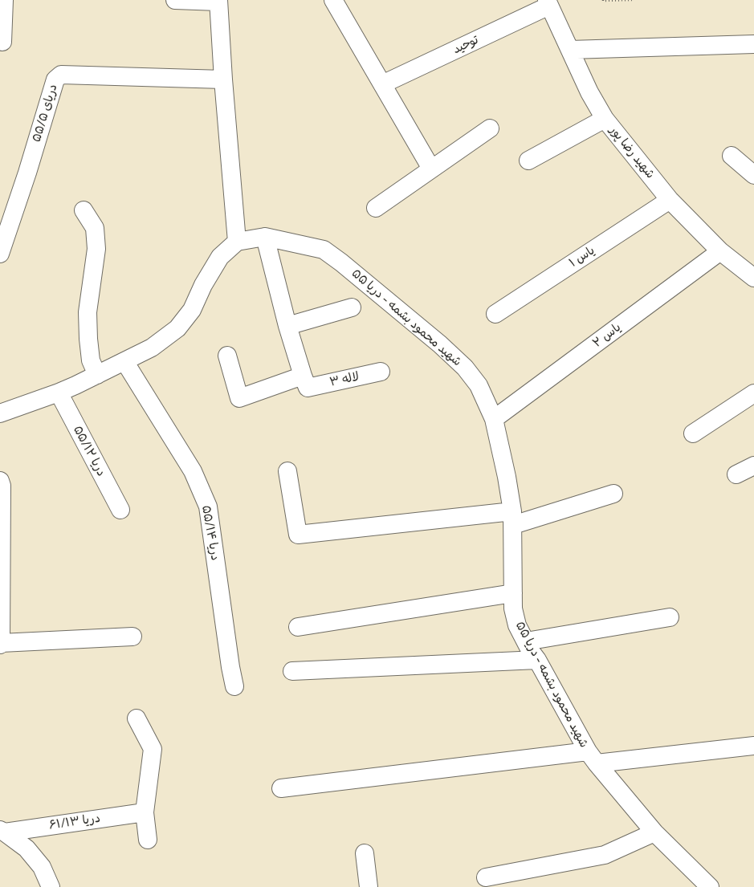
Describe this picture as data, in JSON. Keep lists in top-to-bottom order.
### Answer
{
  "streets": {
    "street": [
      "توحید",
      "دریای ۵۵/۵",
      "شهید رضا پور",
      "یاس ۱",
      "شهید محمود بشمه - دریا ۵۵",
      "یاس ۲",
      "لاله ۳",
      "دریا ۵۵/۱۲",
      "دریا ۵۵/۱۴",
      "دریا ۶۱/۱۳"
    ]
  },
  "crossings": [
    ["توحید", "شهید رضا پور"],
    ["شهید رضا پور", "یاس ۱"],
    ["شهید رضا پور", "یاس ۲"],
    ["شهید محمود بشمه - دریا ۵۵", "یاس ۲"]
  ]
}
